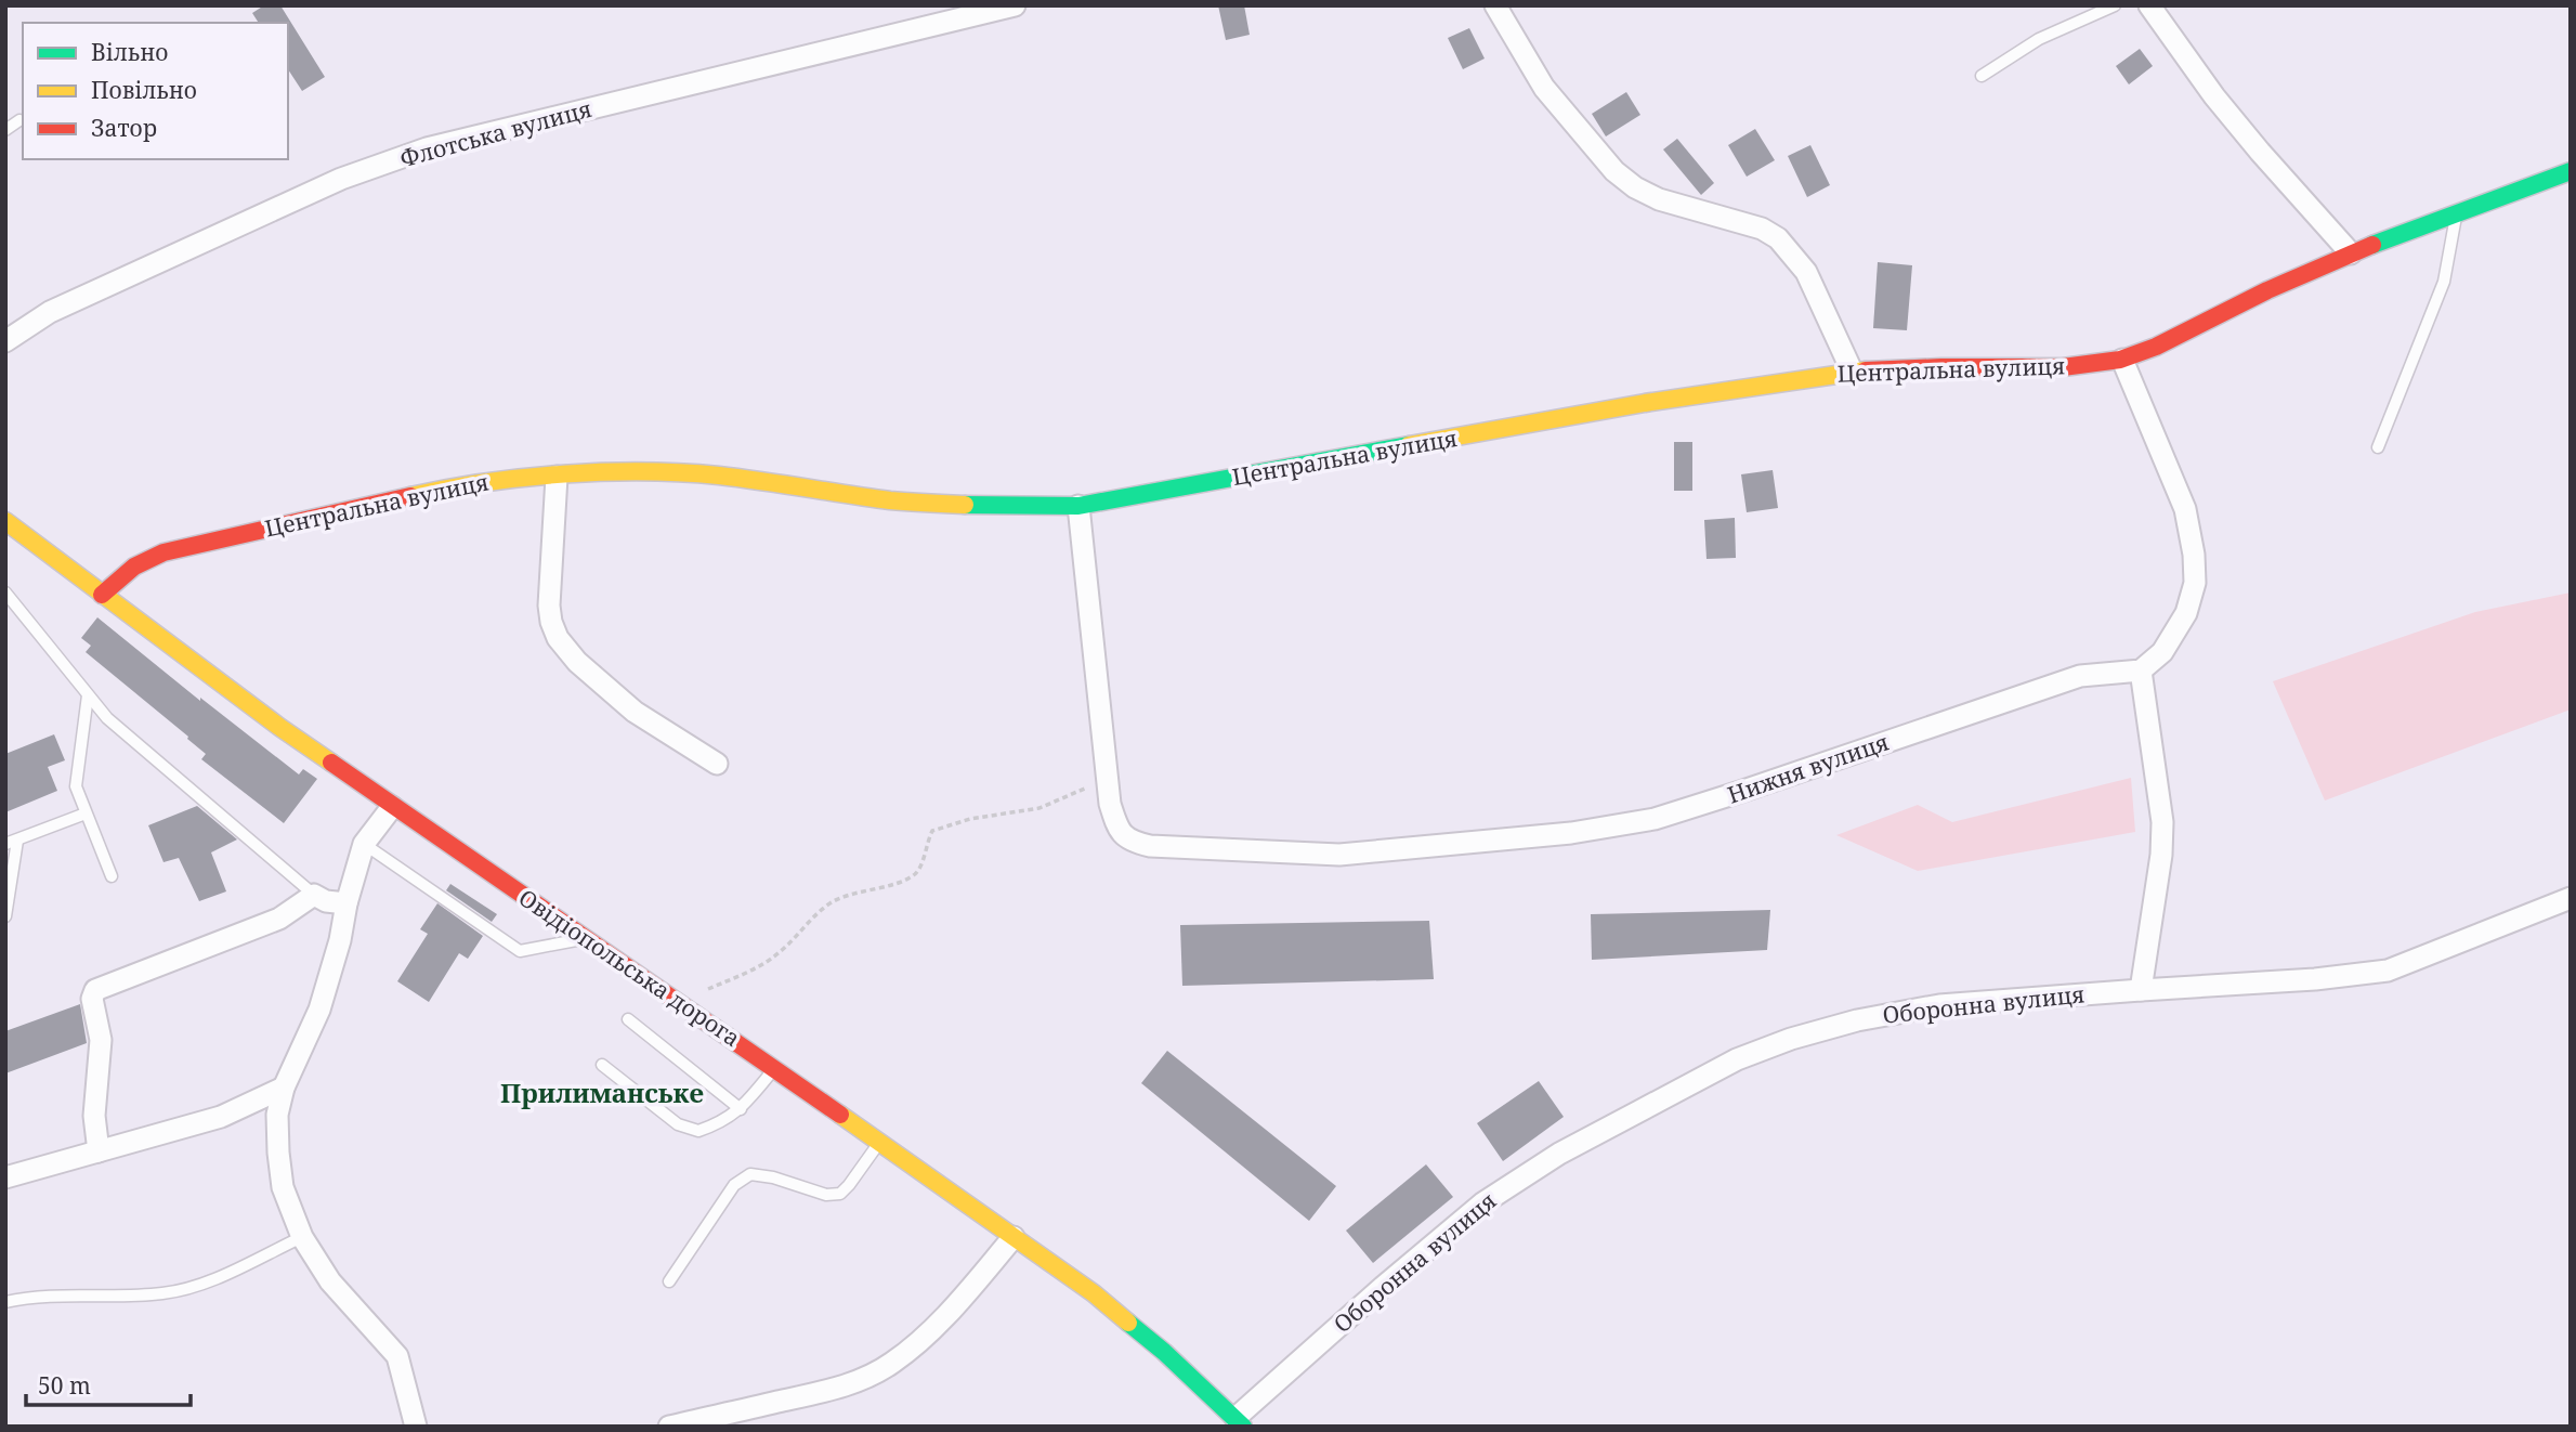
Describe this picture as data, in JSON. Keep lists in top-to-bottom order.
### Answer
{
  "streets": {
    "street": [
      "Флотська вулиця",
      "Центральна вулиця",
      "Нижня вулиця",
      "Овідіопольська дорога",
      "Оборонна вулиця"
    ]
  },
  "crossings": [
    ["Центральна вулиця", "Овідіопольська дорога"],
    ["Овідіопольська дорога", "Оборонна вулиця"]
  ],
  "districts": ["Прилиманське"],
  "legend": ["Вільно", "Повільно", "Затор"],
  "scale_bar": "50 m"
}
